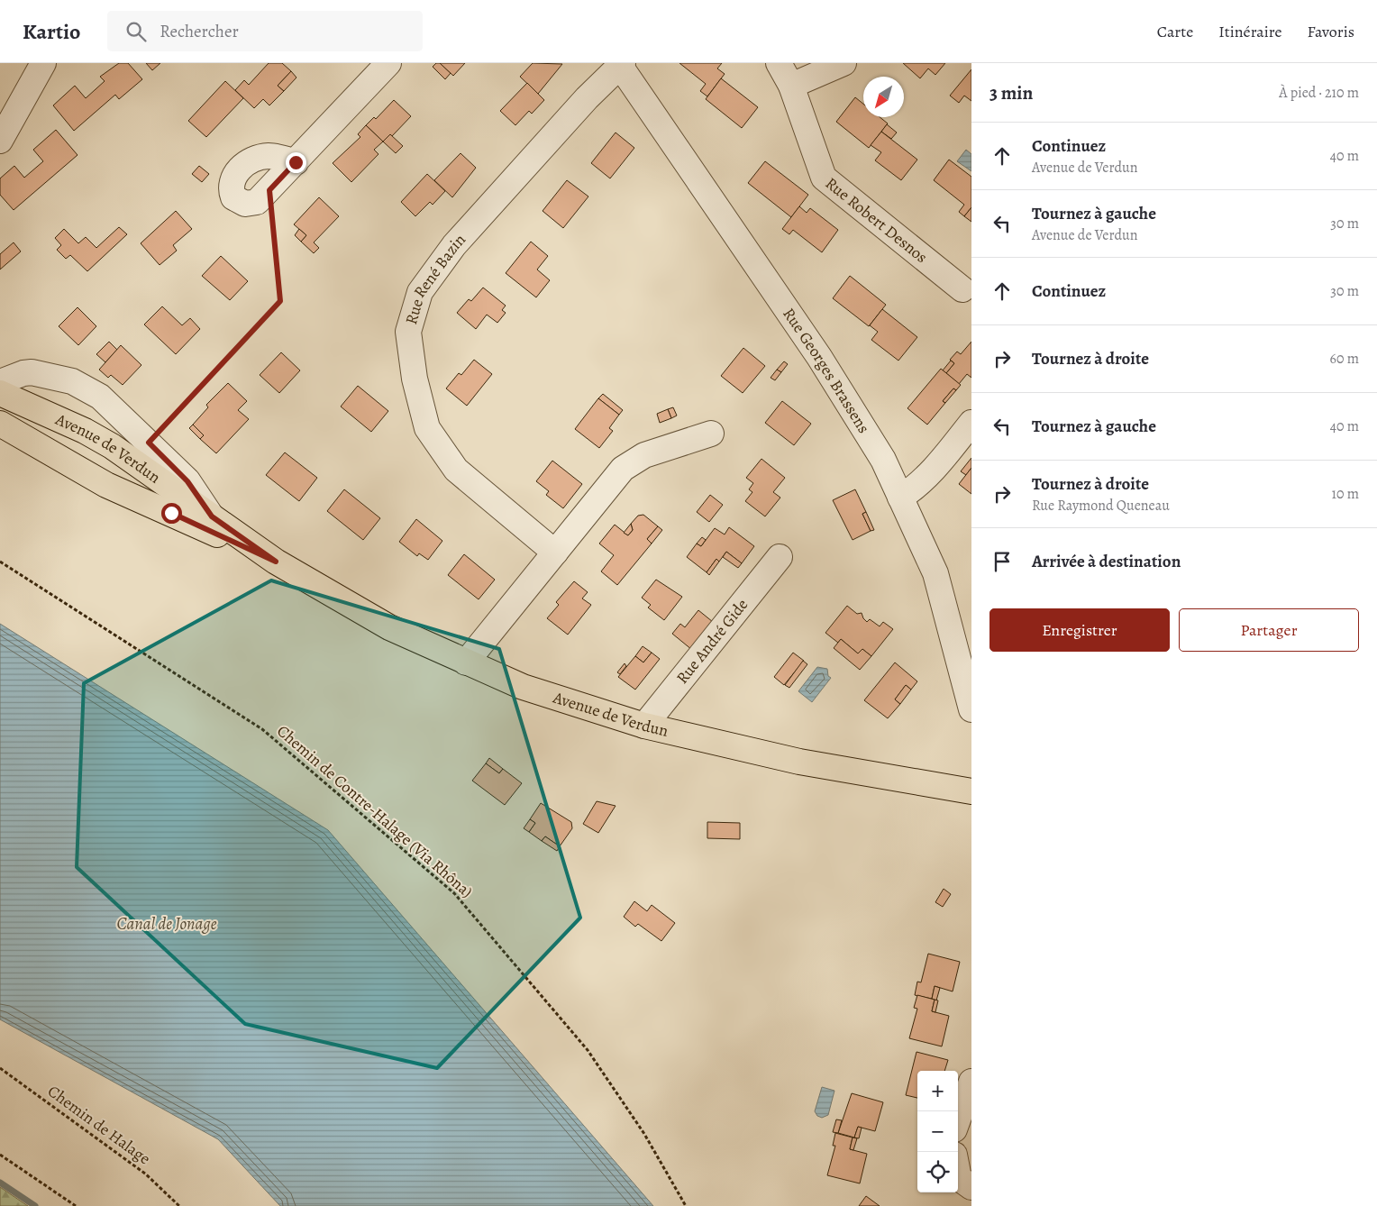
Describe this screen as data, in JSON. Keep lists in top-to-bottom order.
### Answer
{
  "streets": {
    "main road": ["Avenue de Verdun"],
    "street": [
      "Rue Robert Desnos",
      "Rue René Bazin",
      "Rue Georges Brassens",
      "Rue André Gide"
    ],
    "path": ["Chemin de Contre-Halage (Via Rhôna)", "Chemin de Halage"]
  },
  "crossings": [
    ["Rue René Bazin", "Rue Georges Brassens"],
    ["Avenue de Verdun", "Rue André Gide"]
  ],
  "water": ["Canal de Jonage"],
  "north": "bottom left",
  "page": {
    "header": "Kartio",
    "search": "Rechercher",
    "nav": ["Carte", "Itinéraire", "Favoris"],
    "heading": ["3 min", "À pied · 210 m"],
    "list": [
      ["Continuez", "Avenue de Verdun", "40 m"],
      ["Tournez à gauche", "Avenue de Verdun", "30 m"],
      ["Continuez", "30 m"],
      ["Tournez à droite", "60 m"],
      ["Tournez à gauche", "40 m"],
      ["Tournez à droite", "Rue Raymond Queneau", "10 m"],
      "Arrivée à destination"
    ],
    "buttons": ["Enregistrer", "Partager"],
    "map_buttons": ["+", "−"]
  }
}
